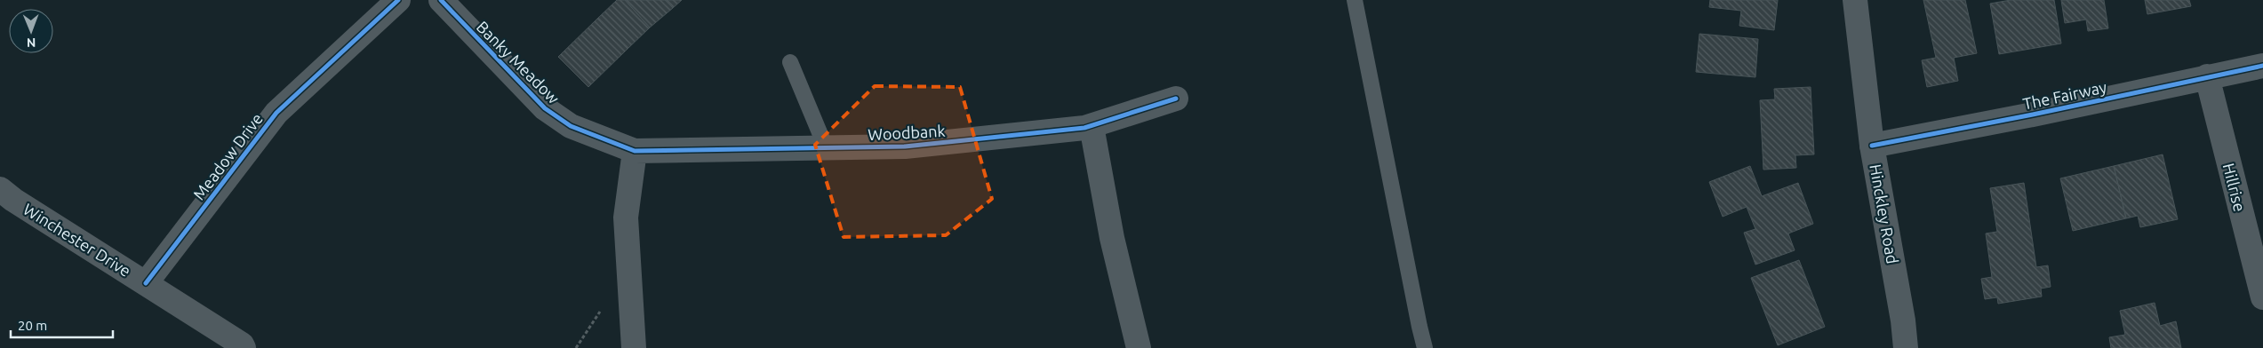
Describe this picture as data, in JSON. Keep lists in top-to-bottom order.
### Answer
{
  "streets": {
    "street": [
      "Banky Meadow",
      "The Fairway",
      "Woodbank",
      "Meadow Drive",
      "Hillrise",
      "Hinckley Road",
      "Winchester Drive"
    ]
  },
  "crossings": [
    ["Banky Meadow", "Woodbank"],
    ["The Fairway", "Hillrise"],
    ["The Fairway", "Hinckley Road"],
    ["Meadow Drive", "Winchester Drive"]
  ],
  "scale_bar": "20 m",
  "north": "bottom"
}
